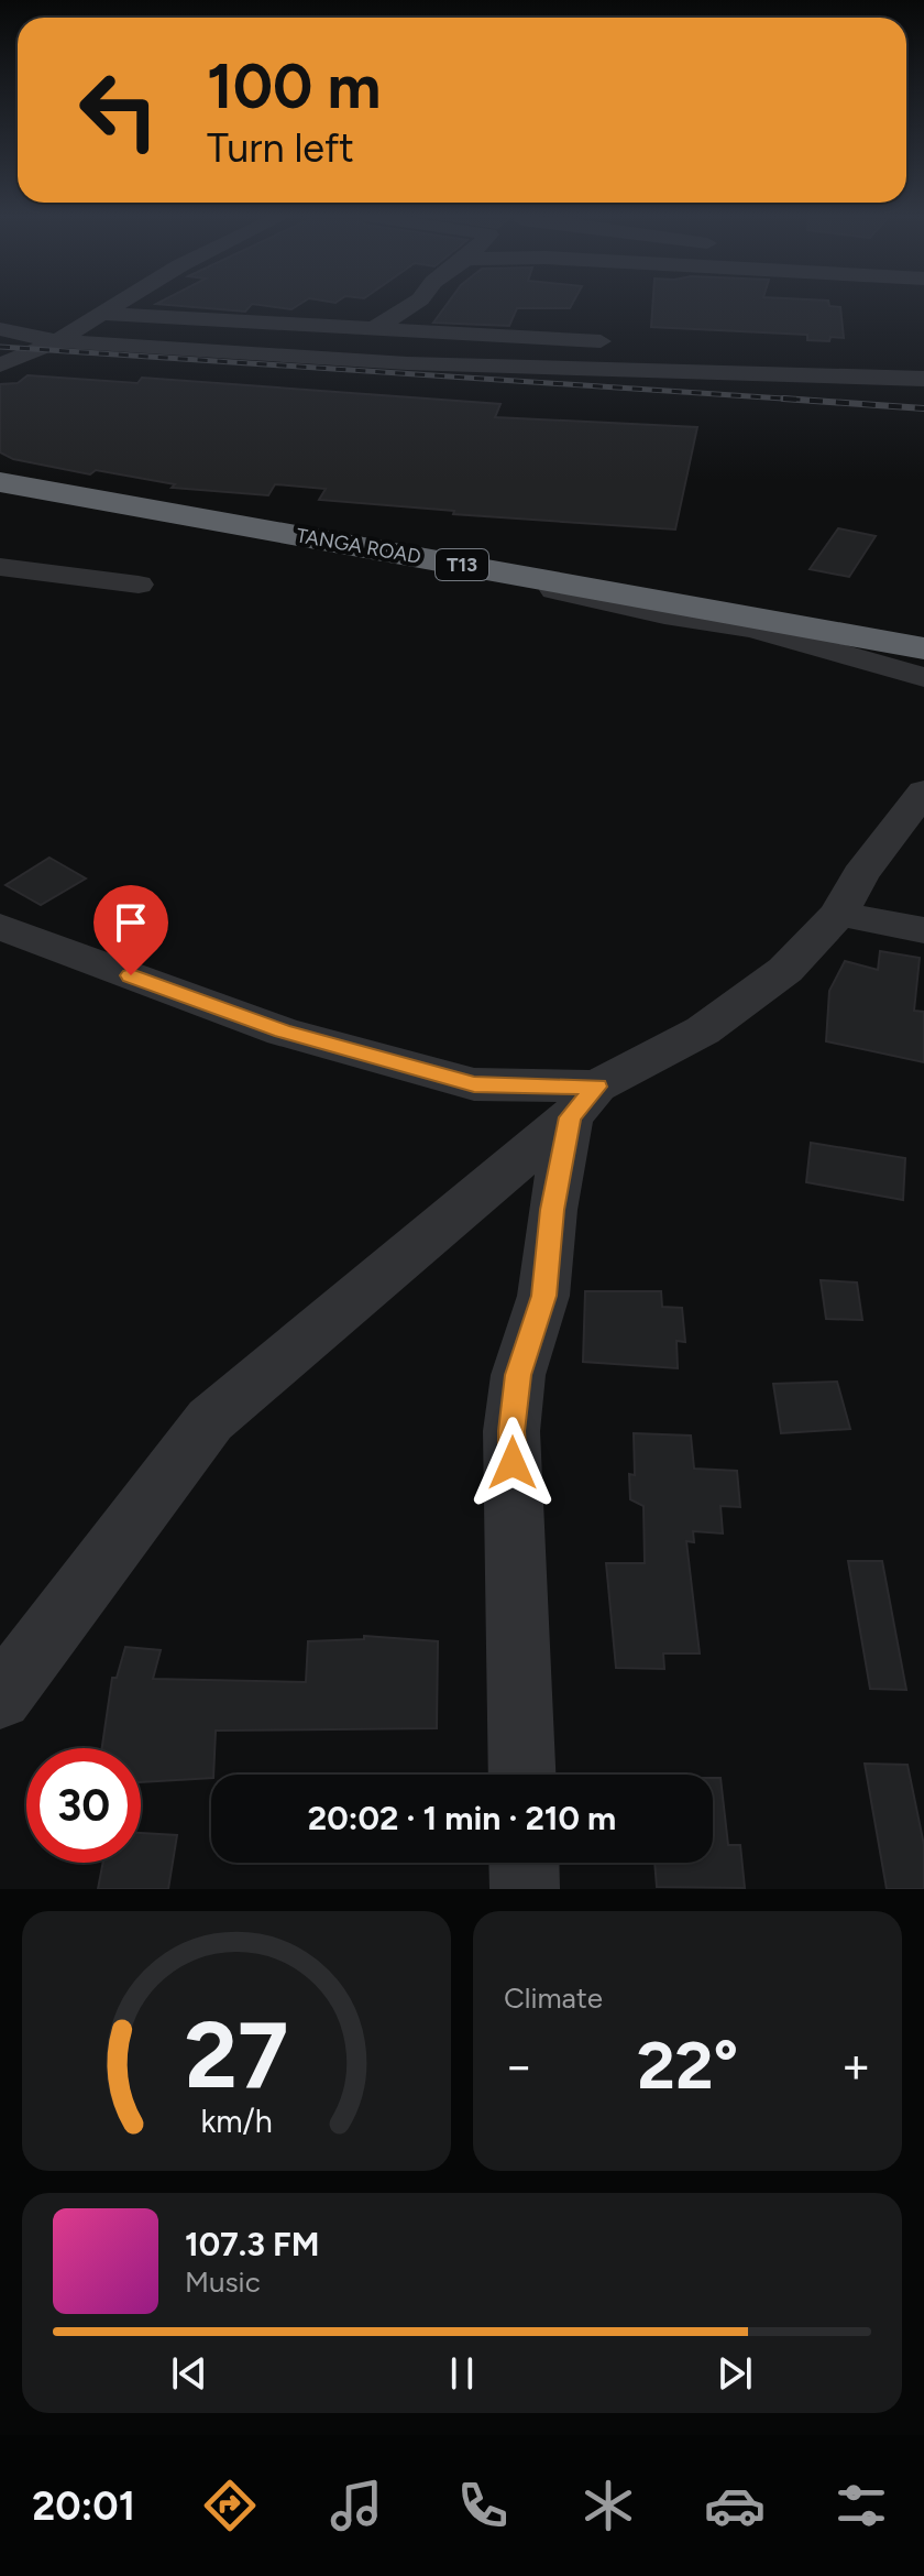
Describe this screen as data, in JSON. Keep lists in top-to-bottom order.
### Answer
{
  "streets": {
    "highway": ["TANGA ROAD", "T13"]
  },
  "page": {
    "turn": ["100 m", "Turn left"],
    "limit": "30",
    "trip": "20:02 · 1 min · 210 m",
    "tile": "Climate",
    "heat": ["−", "22°", "+"],
    "song": ["107.3 FM", "Music"],
    "tabs": "20:01",
    "gauge": ["27", "km/h"]
  }
}
